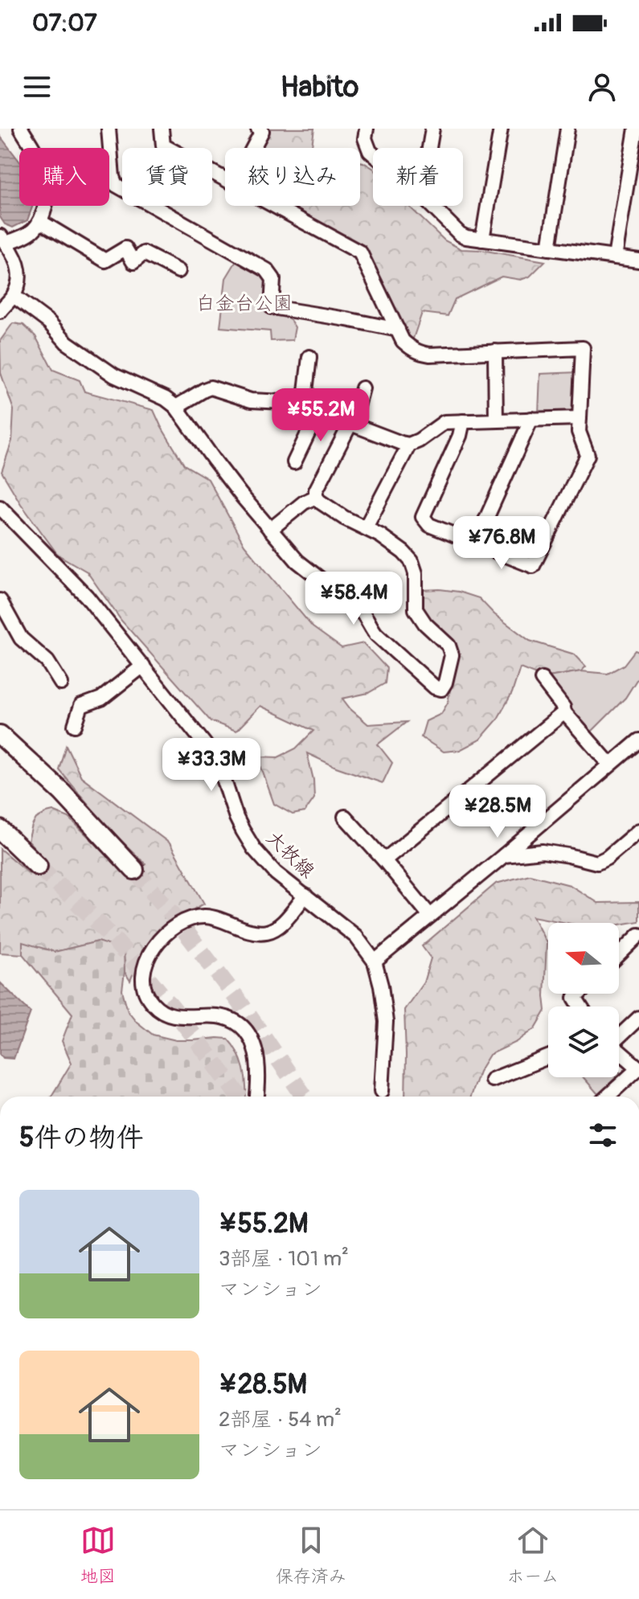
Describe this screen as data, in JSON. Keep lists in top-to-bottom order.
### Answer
{
  "streets": {
    "street": ["大牧線"]
  },
  "parks": ["白金台公園"],
  "north": "left",
  "page": {
    "status": "07:07",
    "header": "Habito",
    "chip": [
      "購入",
      "賃貸",
      "絞り込み",
      "新着"
    ],
    "price": [
      "¥55.2M",
      "¥76.8M",
      "¥58.4M",
      "¥33.3M",
      "¥28.5M"
    ],
    "heading": "5件の物件",
    "list": [
      {
        "name": "¥55.2M",
        "note": "3部屋 · 101 m² · マンション"
      },
      {
        "name": "¥28.5M",
        "note": "2部屋 · 54 m² · マンション"
      }
    ],
    "tabs": ["地図", "保存済み", "ホーム"]
  }
}
